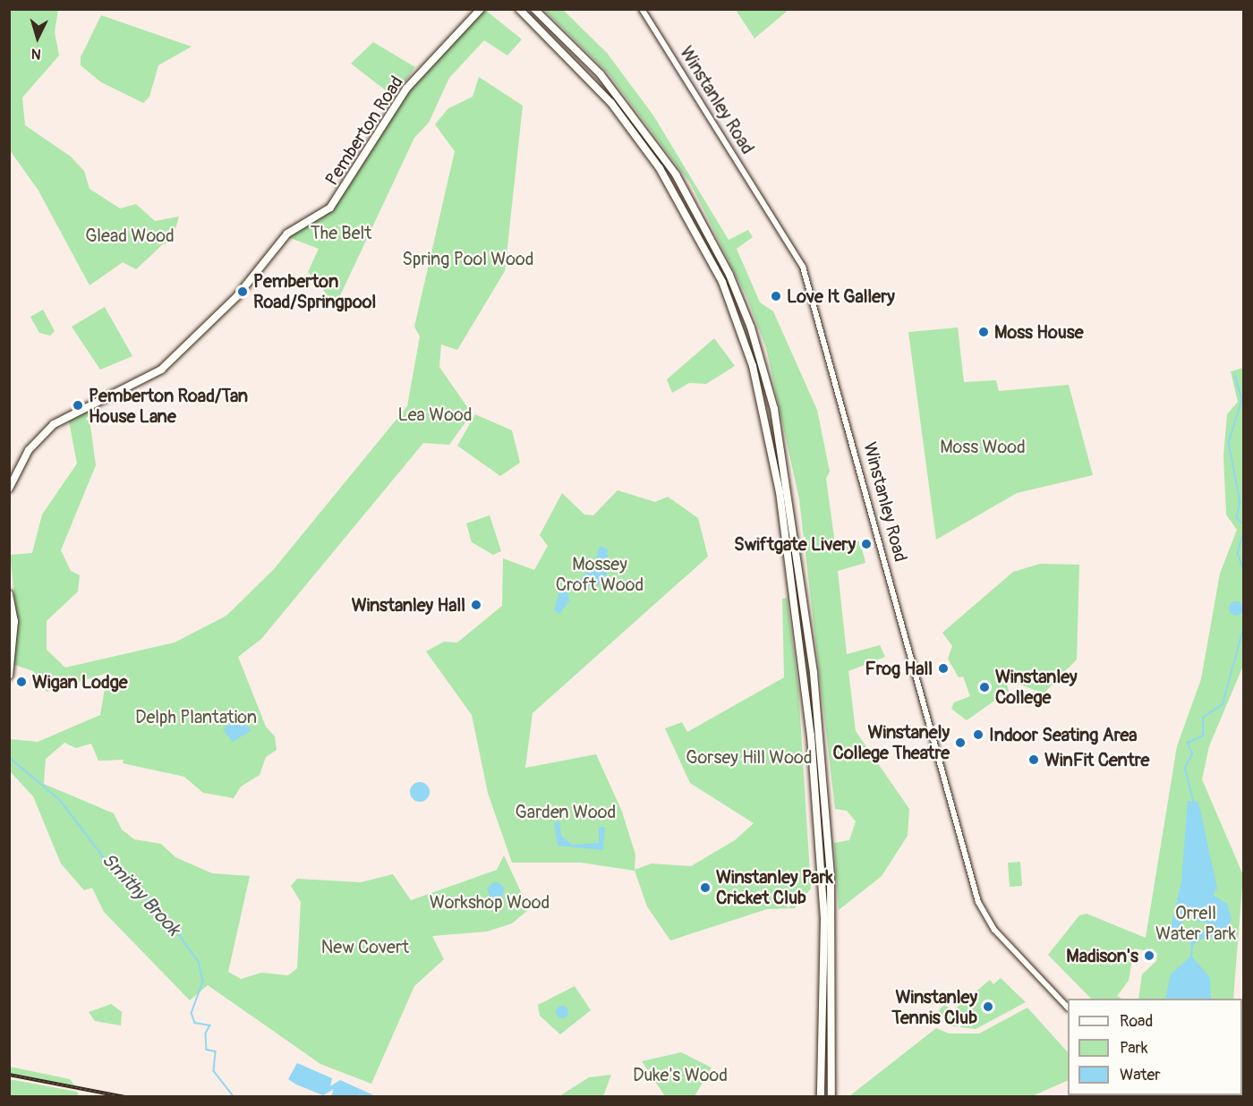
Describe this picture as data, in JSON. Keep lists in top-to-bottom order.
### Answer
{
  "streets": {
    "main road": ["Pemberton Road"],
    "street": ["Winstanley Road"]
  },
  "water": ["Smithy Brook"],
  "parks": [
    "The Belt",
    "Glead Wood",
    "Spring Pool Wood",
    "Lea Wood",
    "Moss Wood",
    "Mossey Croft Wood",
    "Delph Plantation",
    "Gorsey Hill Wood",
    "Garden Wood",
    "Workshop Wood",
    "Orrell Water Park",
    "New Covert",
    "Duke's Wood"
  ],
  "places": [
    "Pemberton Road/Springpool",
    "Love It Gallery",
    "Moss House",
    "Pemberton Road/Tan House Lane",
    "Swiftgate Livery",
    "Winstanley Hall",
    "Frog Hall",
    "Wigan Lodge",
    "Winstanley College",
    "Indoor Seating Area",
    "Winstanely College Theatre",
    "WinFit Centre",
    "Winstanley Park Cricket Club",
    "Madison's",
    "Winstanley Tennis Club"
  ],
  "legend": ["Road", "Park", "Water"],
  "north": "bottom"
}
